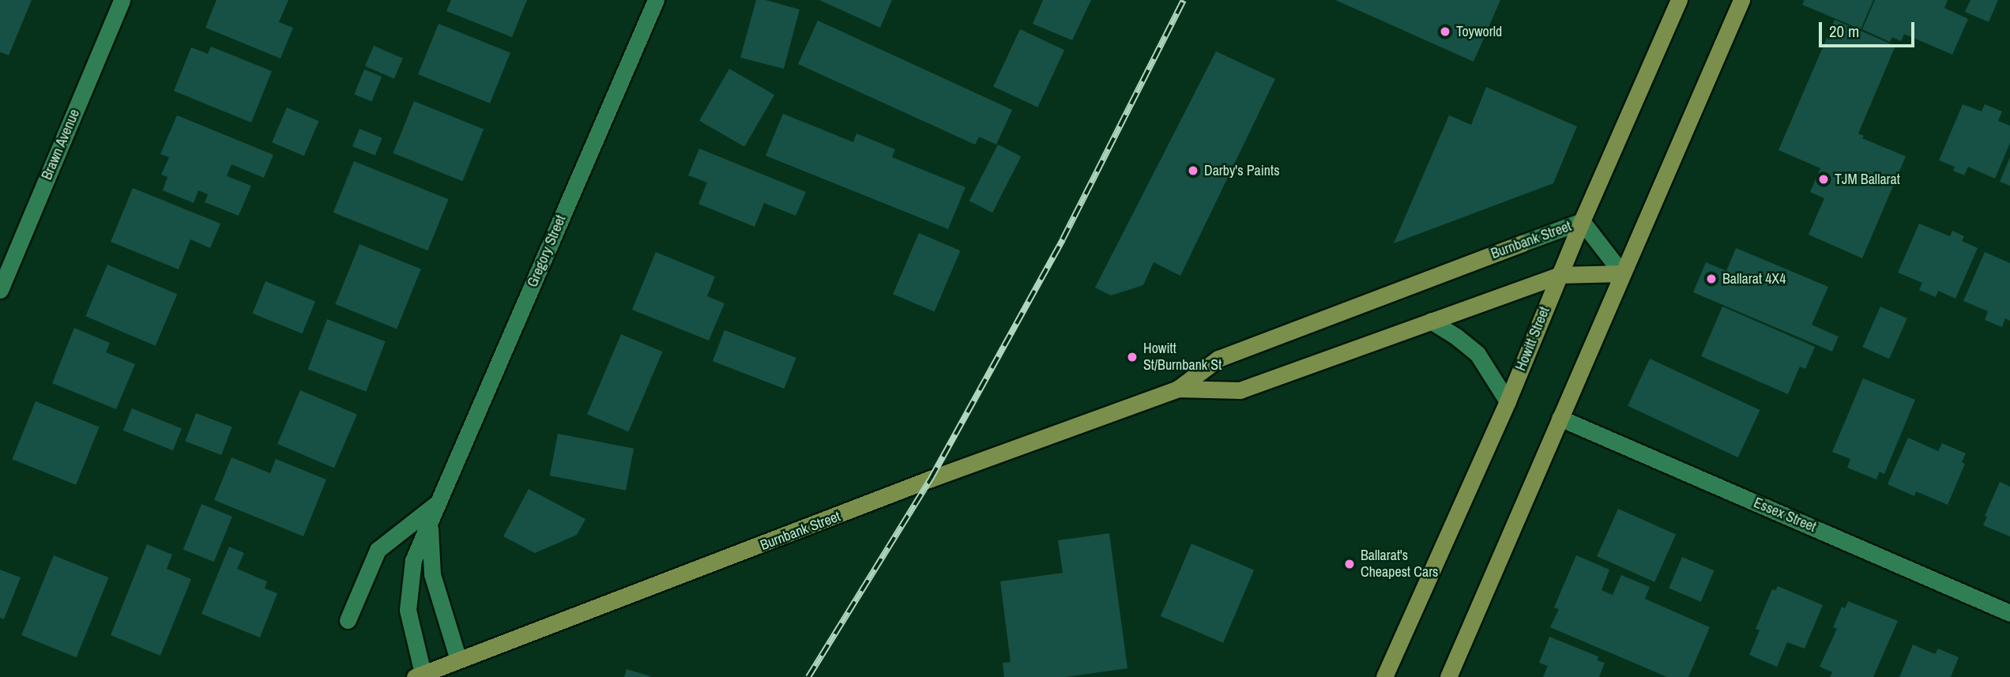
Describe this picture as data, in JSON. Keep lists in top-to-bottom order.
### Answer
{
  "streets": {
    "main road": ["Burnbank Street", "Howitt Street"],
    "street": ["Brawn Avenue", "Gregory Street", "Essex Street"]
  },
  "crossings": [
    ["Burnbank Street", "Gregory Street"],
    ["Burnbank Street", "Howitt Street"]
  ],
  "places": [
    "Toyworld",
    "Darby's Paints",
    "TJM Ballarat",
    "Ballarat 4X4",
    "Howitt St/Burnbank St",
    "Ballarat's Cheapest Cars"
  ],
  "scale_bar": "20 m"
}
